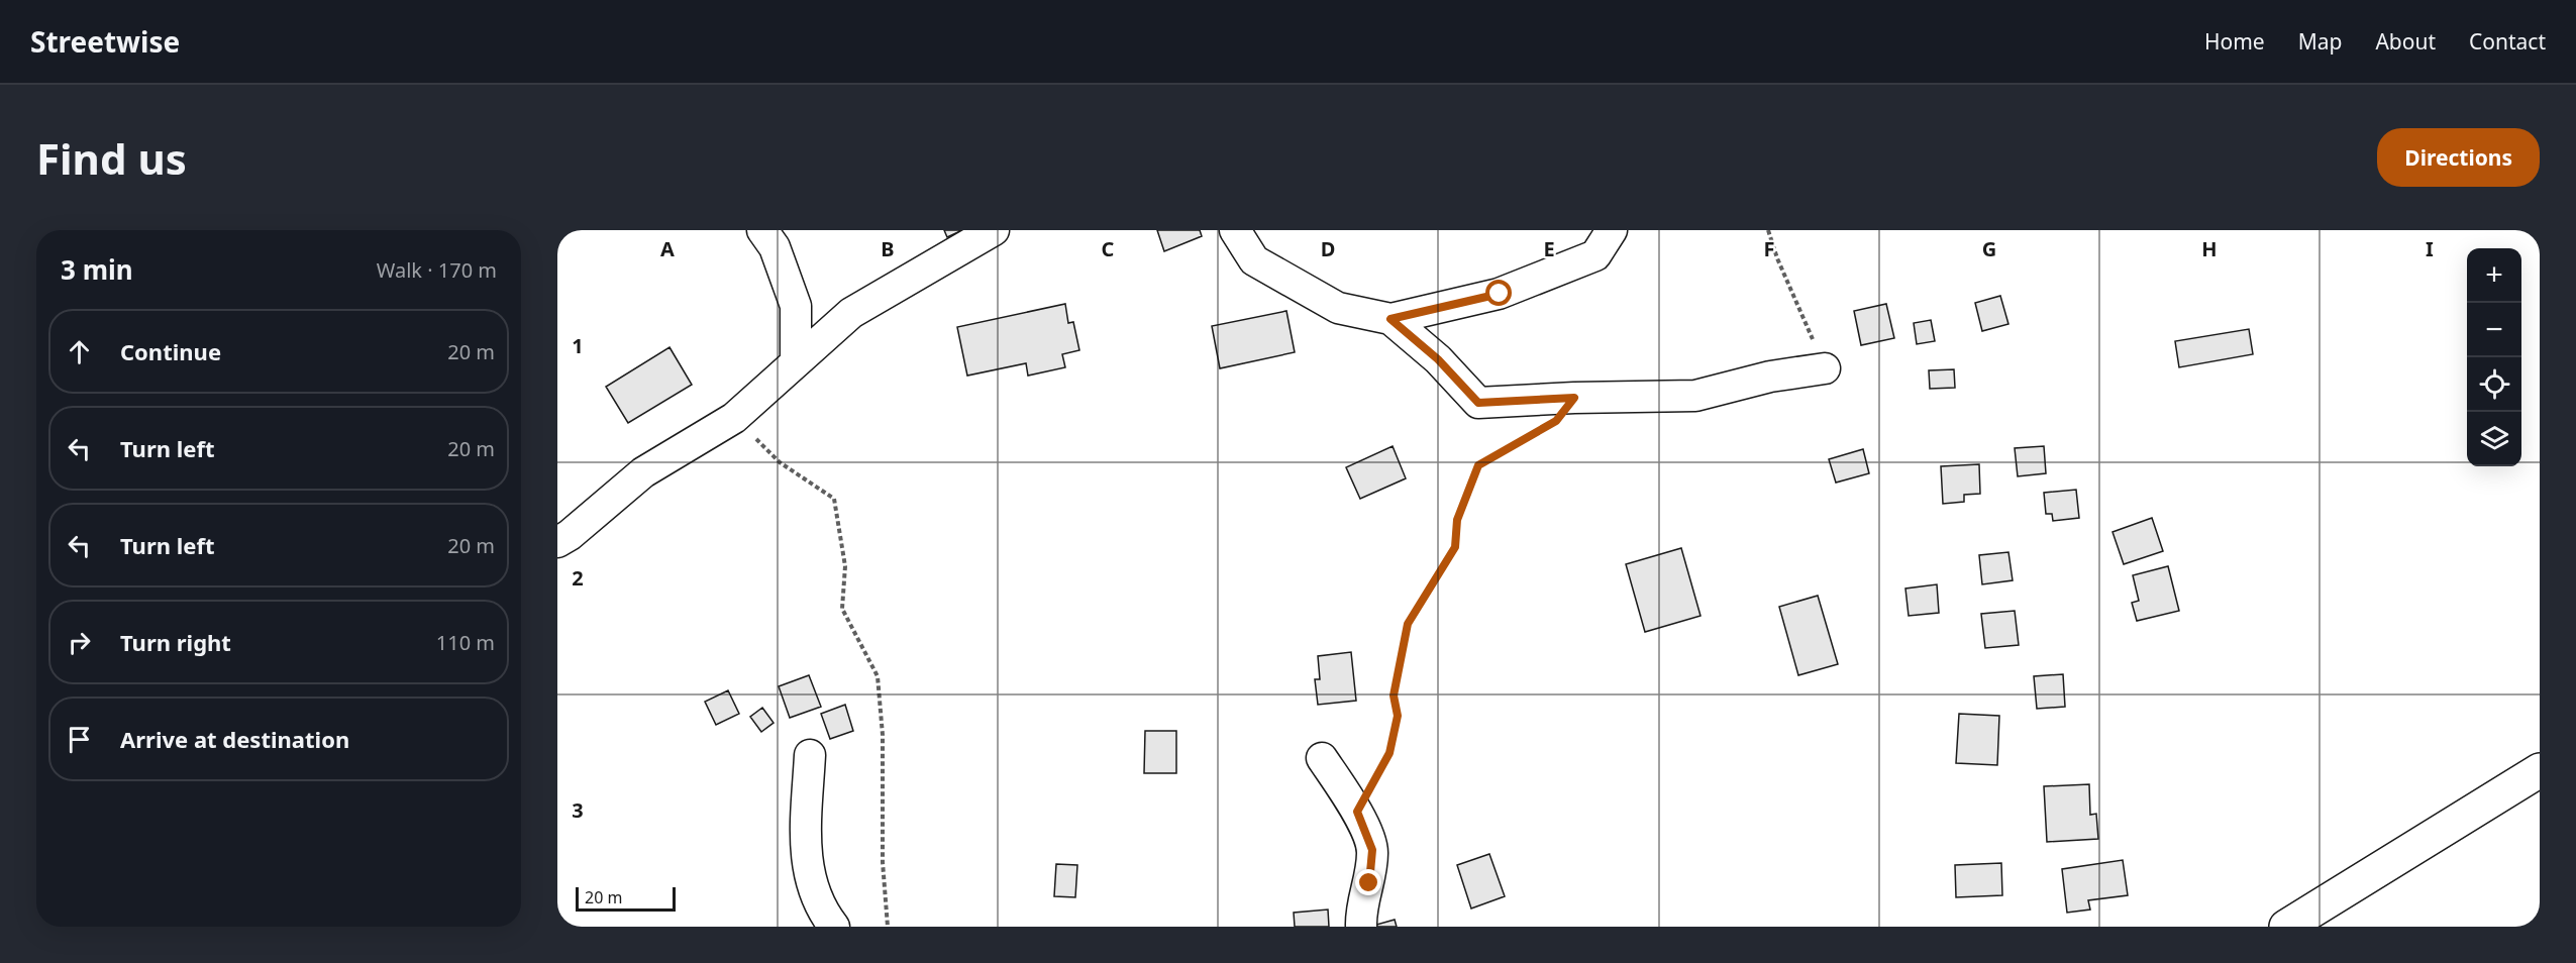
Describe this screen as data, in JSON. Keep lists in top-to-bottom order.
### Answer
{
  "scale_bar": "20 m",
  "page": {
    "header": "Streetwise",
    "nav": [
      "Home",
      "Map",
      "About",
      "Contact"
    ],
    "buttons": "Directions",
    "title": "Find us",
    "heading": ["3 min", "Walk · 170 m"],
    "map_buttons": ["+", "−"],
    "list": [
      ["Continue", "20 m"],
      ["Turn left", "20 m"],
      ["Turn left", "20 m"],
      ["Turn right", "110 m"],
      "Arrive at destination"
    ],
    "scale": "20 m"
  },
  "grid": {
    "columns": [
      "A",
      "B",
      "C",
      "D",
      "E",
      "F",
      "G",
      "H",
      "I"
    ],
    "rows": ["1", "2", "3"]
  }
}
